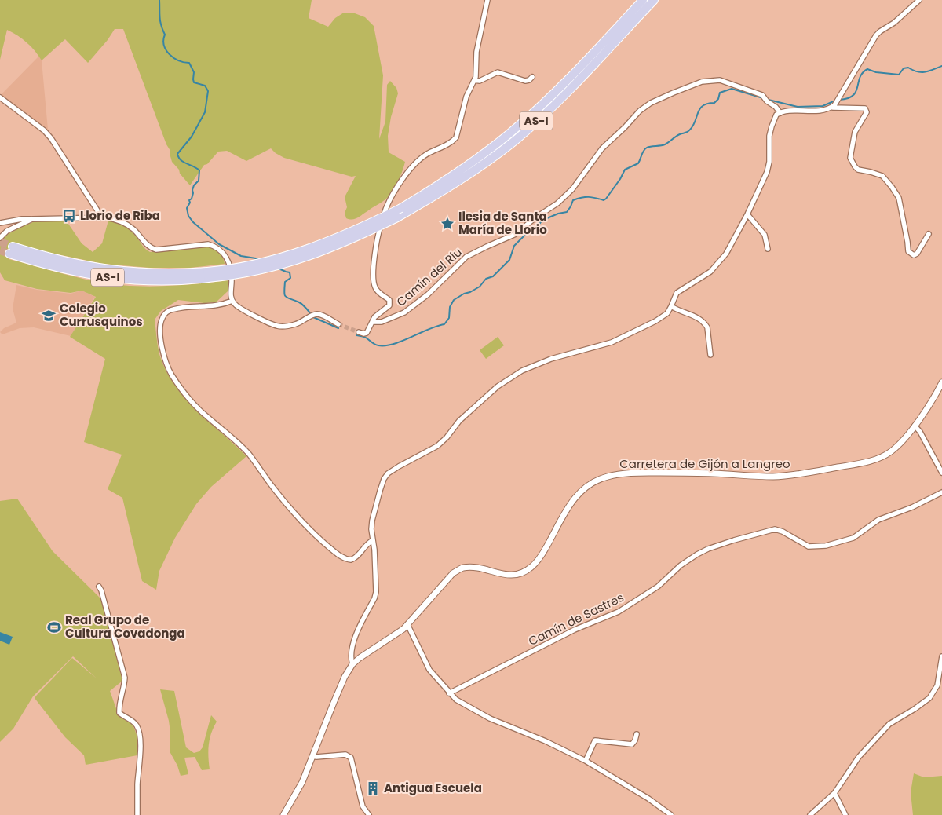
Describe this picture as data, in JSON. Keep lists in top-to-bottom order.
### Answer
{
  "streets": {
    "highway": ["AS-I"],
    "street": ["Camín del Riu", "Carretera de Gijón a Langreo", "Camín de Sastres"]
  },
  "places": {
    "bus stop": ["Llorio de Riba"],
    "place": ["Ilesia de Santa María de Llorio"],
    "school or university": ["Colegio Currusquinos"],
    "sports": ["Real Grupo de Cultura Covadonga"],
    "building": ["Antigua Escuela"]
  }
}
